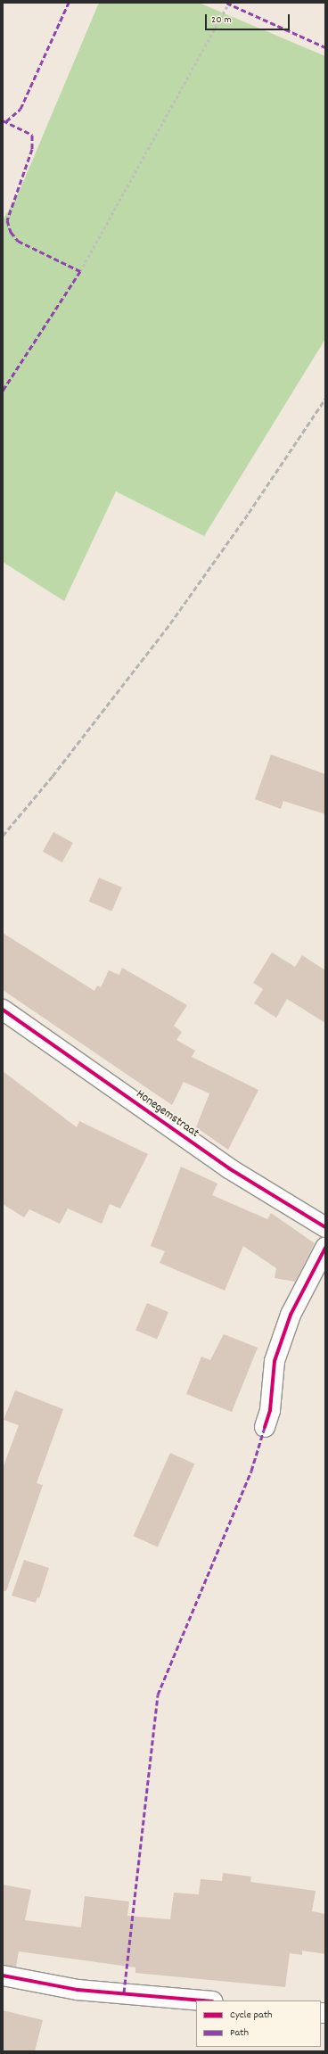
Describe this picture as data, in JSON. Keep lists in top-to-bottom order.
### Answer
{
  "streets": {
    "street": ["Honegemstraat"]
  },
  "legend": ["Cycle path", "Path"],
  "scale_bar": "20 m"
}
